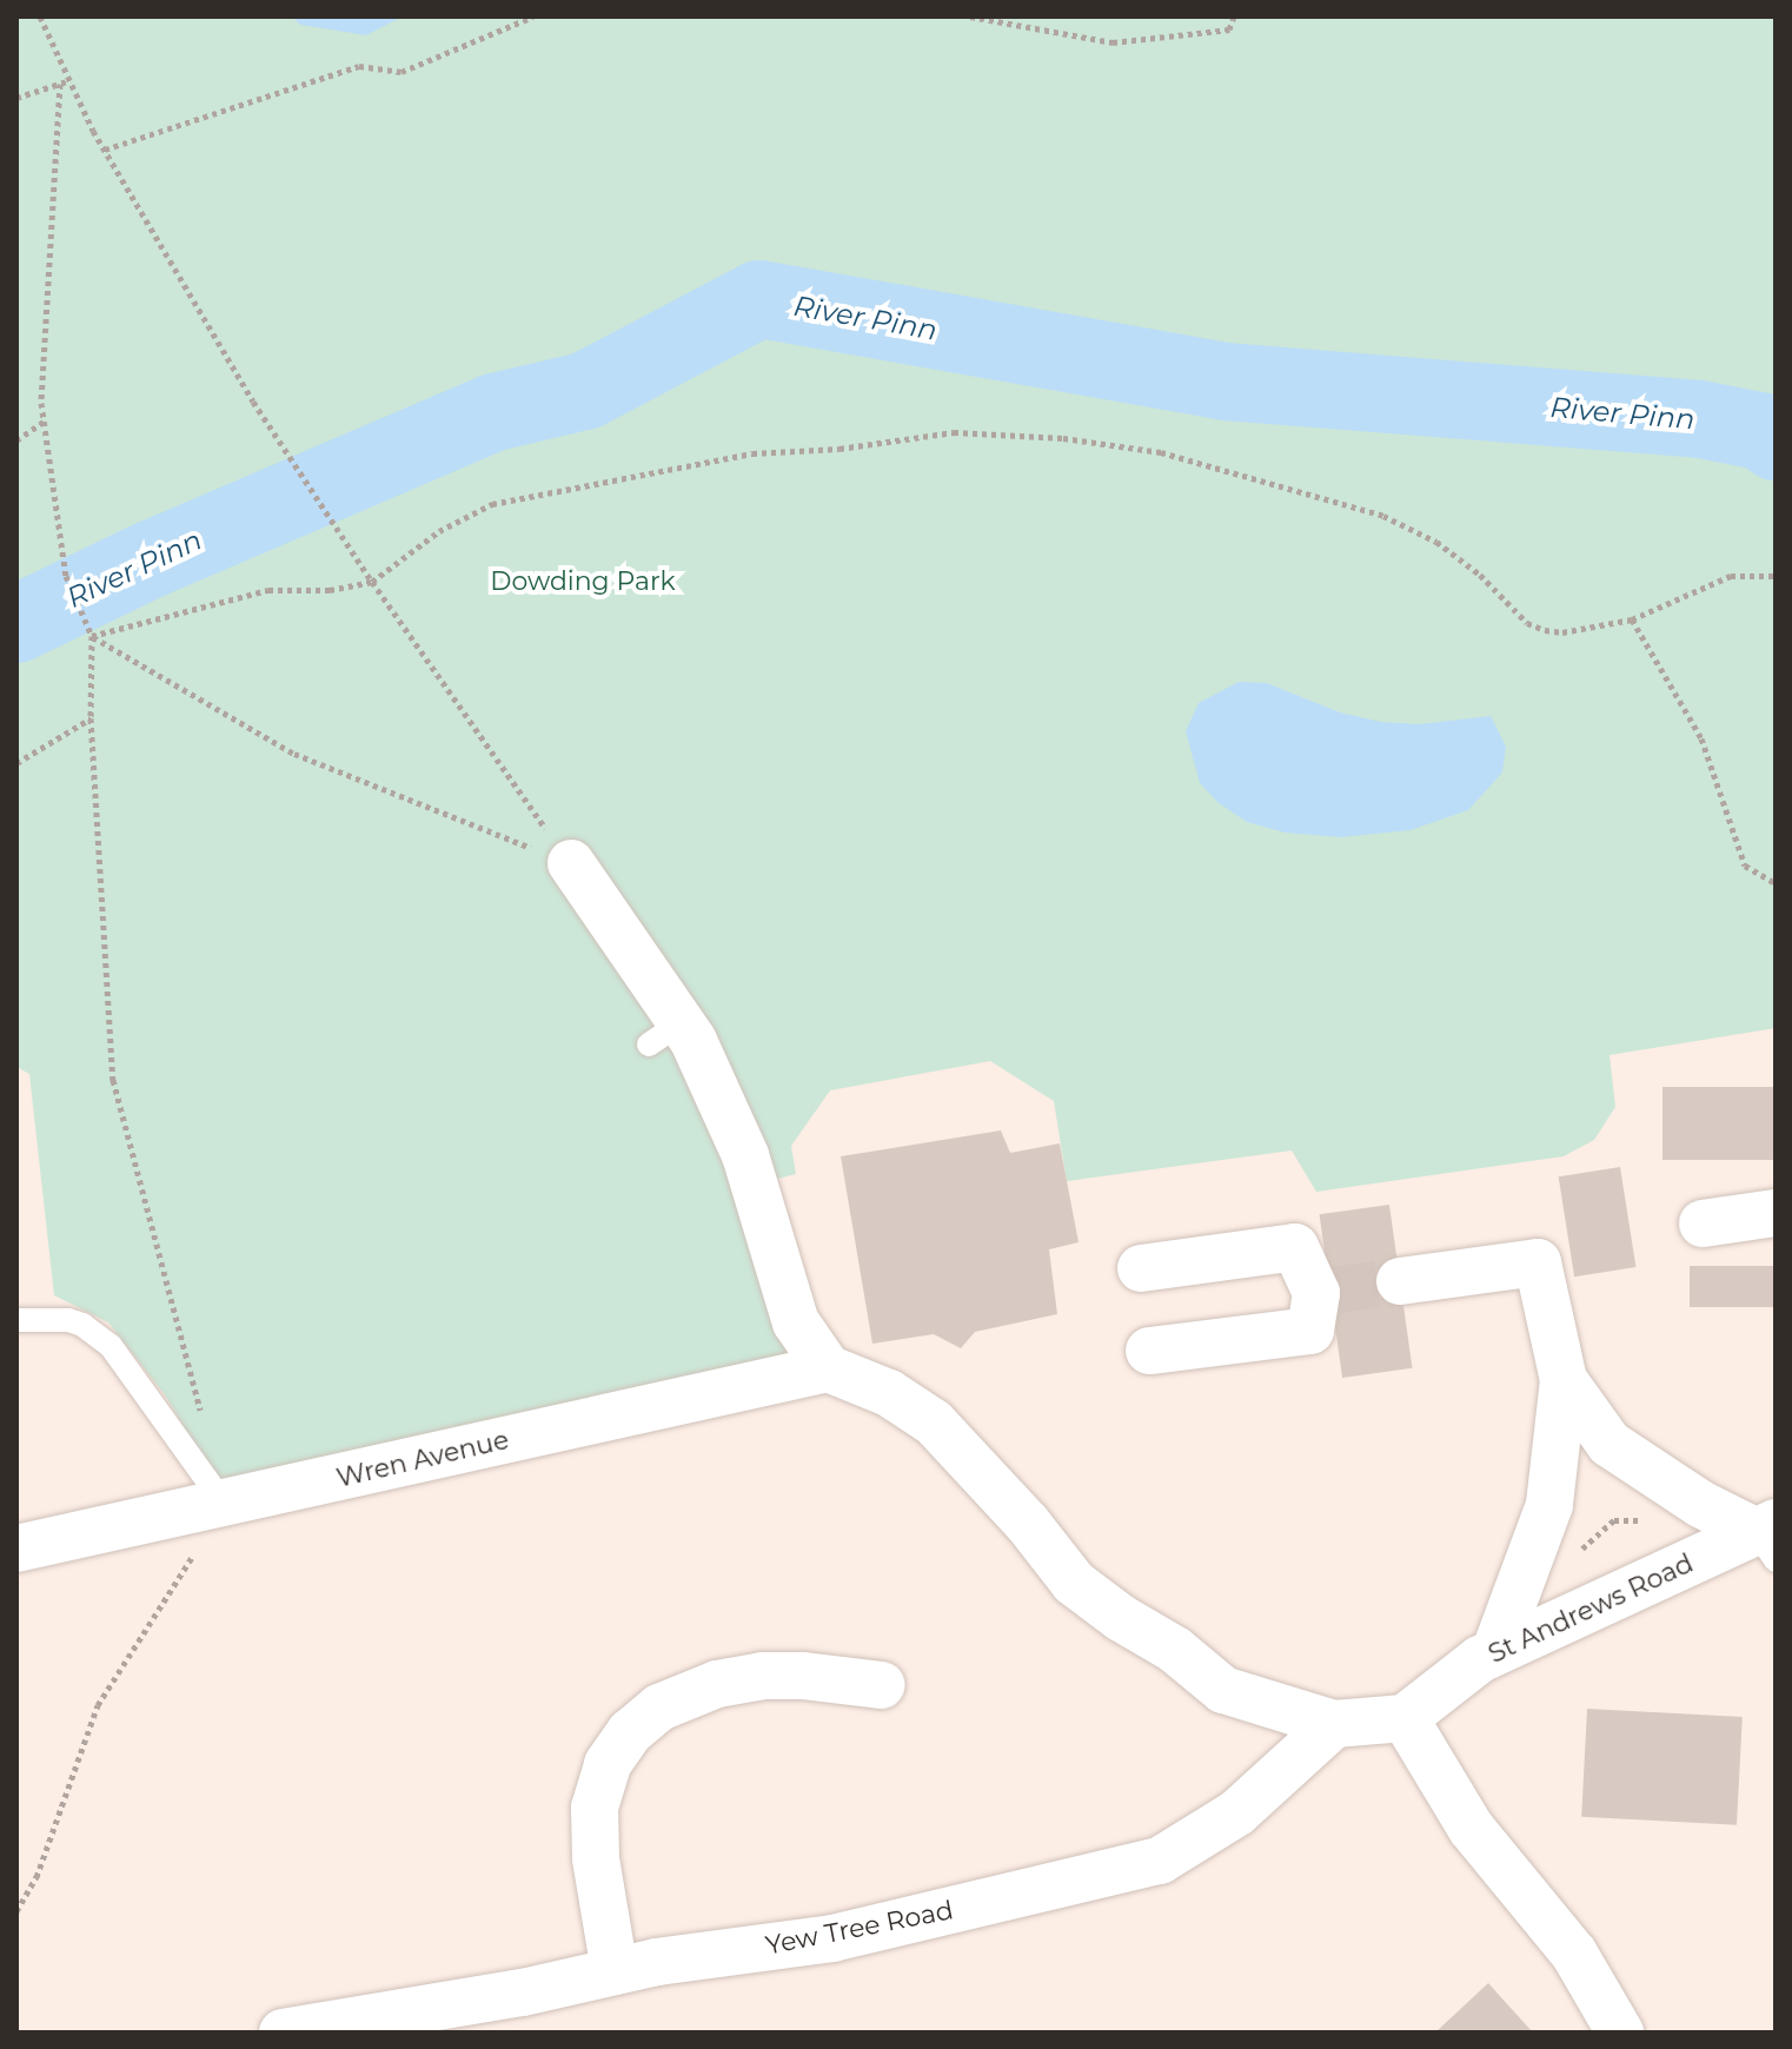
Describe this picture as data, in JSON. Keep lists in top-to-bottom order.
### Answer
{
  "streets": {
    "street": ["Wren Avenue", "St Andrews Road", "Yew Tree Road"]
  },
  "water": ["River Pinn"],
  "parks": ["Dowding Park"]
}
